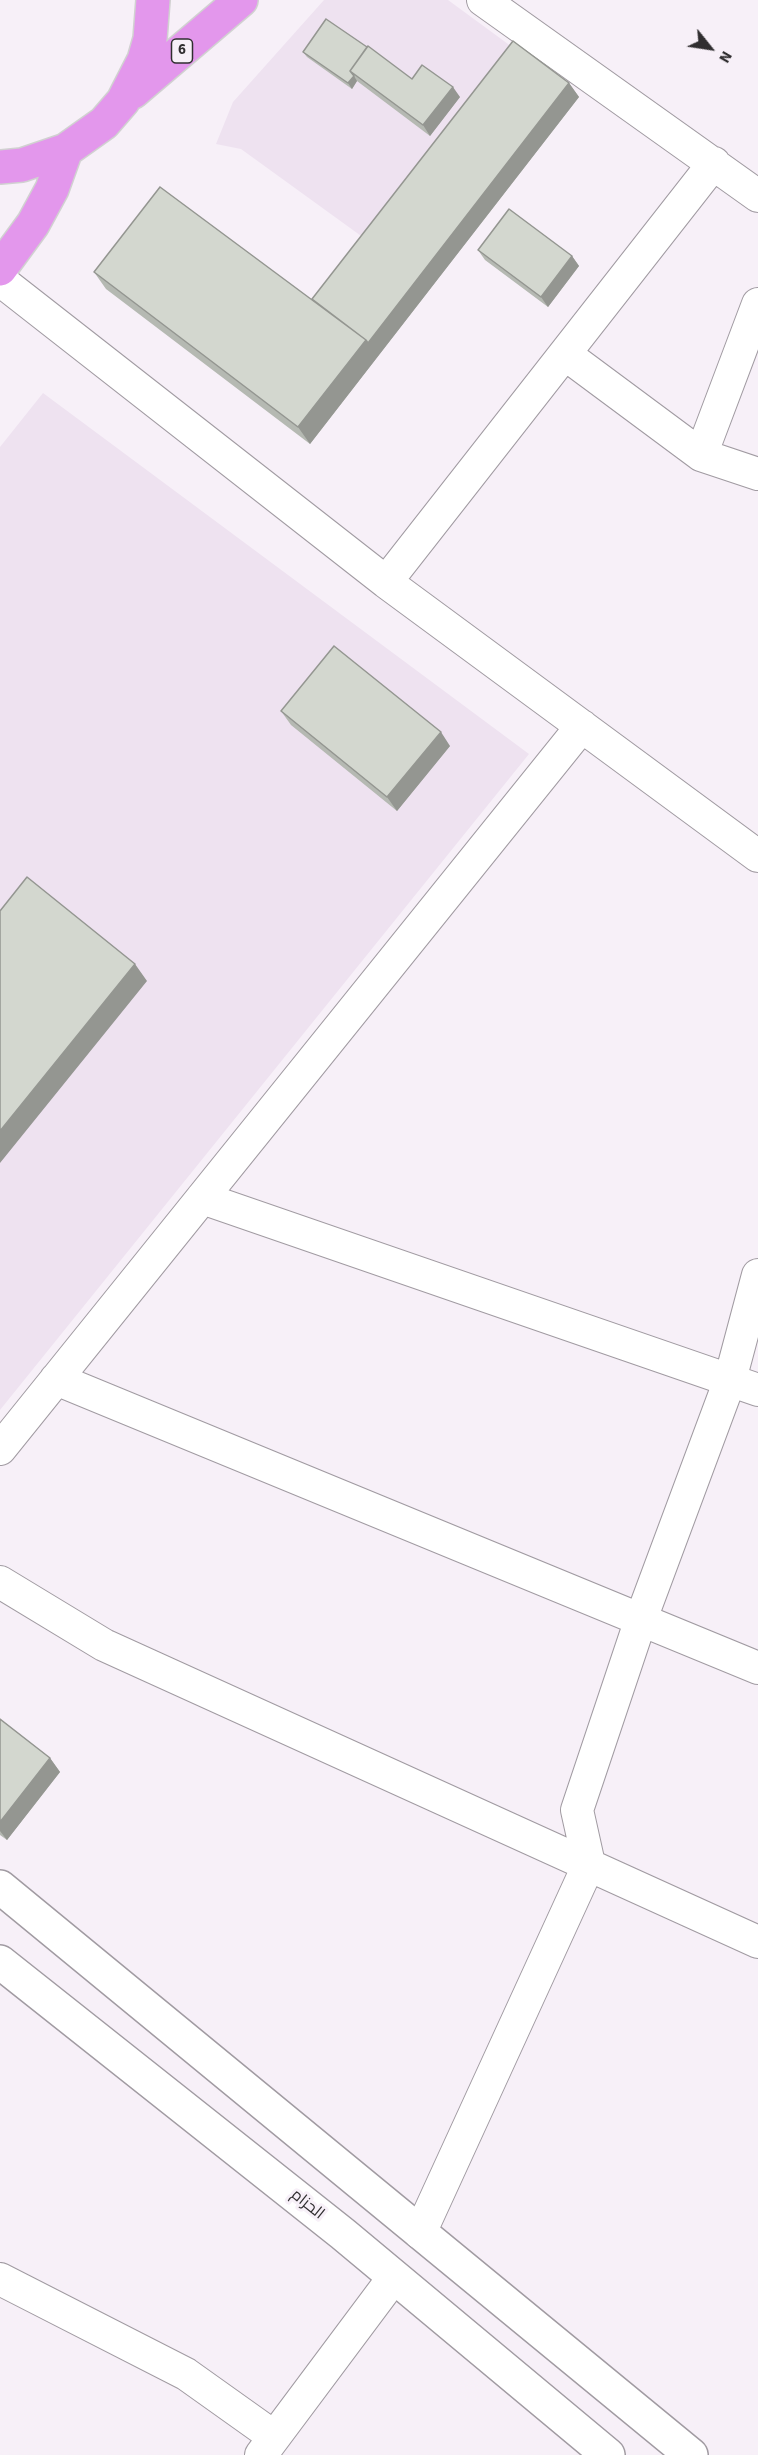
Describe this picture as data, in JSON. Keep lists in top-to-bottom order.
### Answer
{
  "streets": {
    "highway": ["6"],
    "main road": ["الحزام"]
  },
  "north": "bottom right"
}
